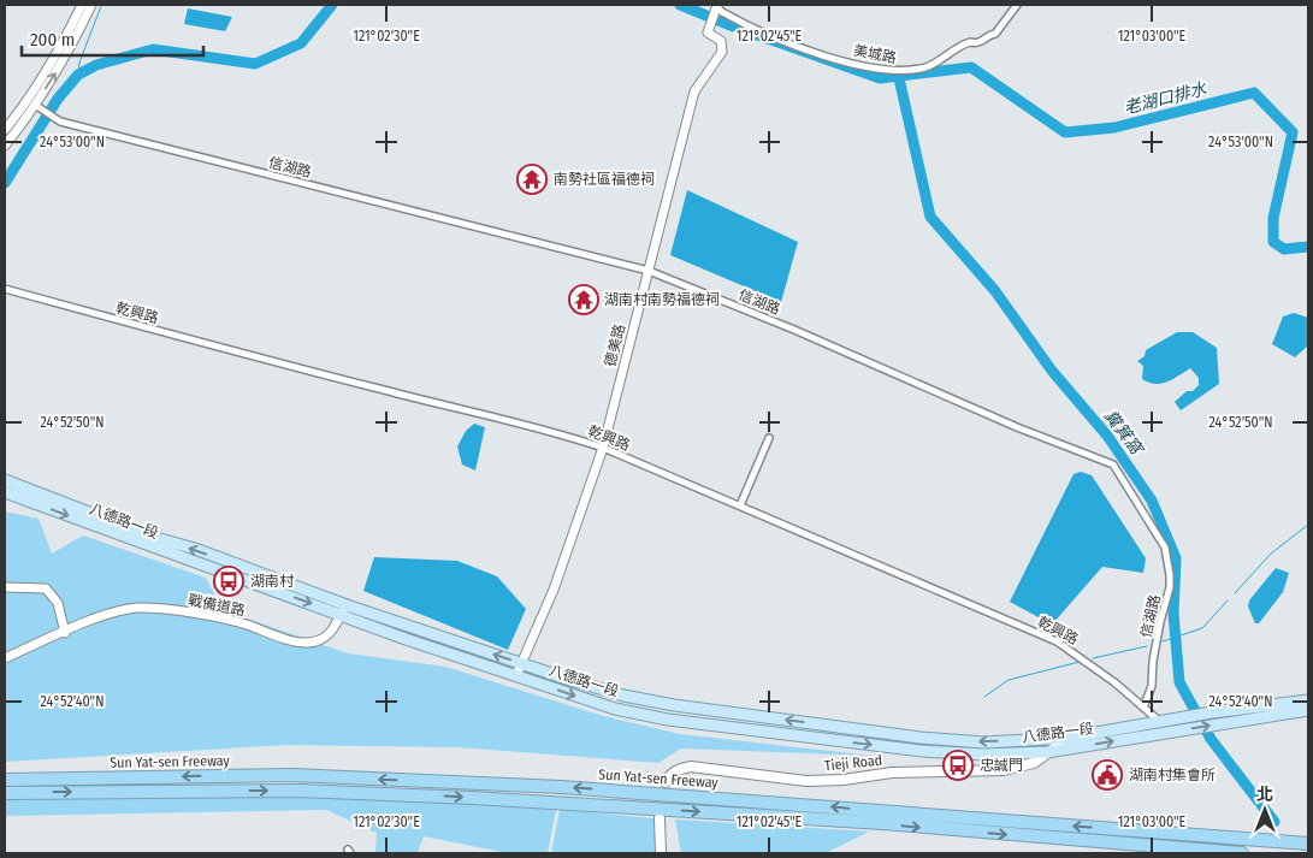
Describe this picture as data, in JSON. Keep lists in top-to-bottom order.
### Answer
{
  "streets": {
    "highway": ["Sun Yat-sen Freeway"],
    "main road": ["八德路一段", "Tieji Road"],
    "street": [
      "美城路",
      "信湖路",
      "乾興路",
      "德美路",
      "戰備道路"
    ]
  },
  "crossings": [
    ["美城路", "德美路"],
    ["信湖路", "乾興路"],
    ["信湖路", "德美路"],
    ["乾興路", "德美路"],
    ["乾興路", "八德路一段"],
    ["德美路", "八德路一段"],
    ["八德路一段", "戰備道路"],
    ["八德路一段", "Tieji Road"]
  ],
  "water": ["老湖口排水", "糞箕窩"],
  "places": {
    "temple": ["南勢社區福德祠", "湖南村南勢福德祠"],
    "bus stop": ["湖南村", "忠誠門"],
    "public building": ["湖南村集會所"]
  },
  "scale_bar": "200 m",
  "north": "top",
  "coordinates": [
    "121°02'30\"E",
    "121°02'45\"E",
    "121°03'00\"E",
    "24°53'00\"N",
    "24°52'50\"N",
    "24°52'40\"N"
  ]
}
